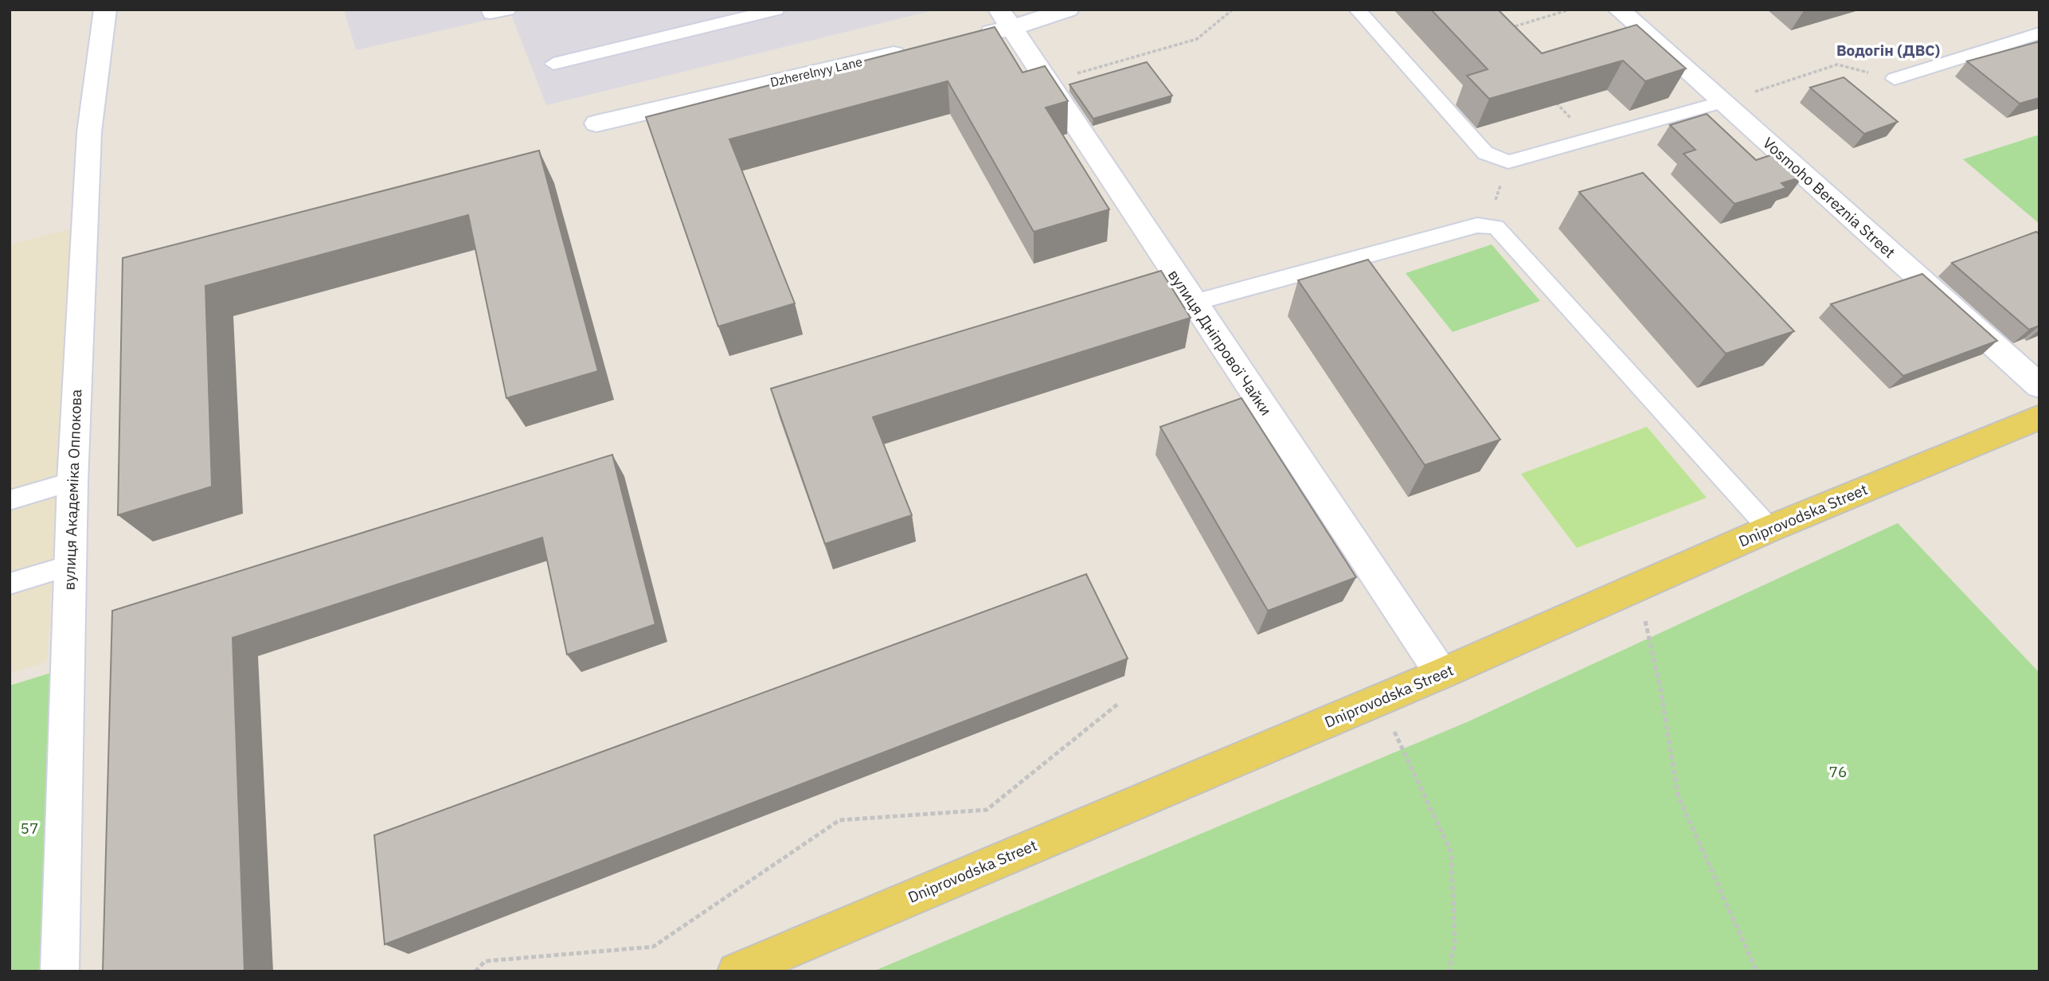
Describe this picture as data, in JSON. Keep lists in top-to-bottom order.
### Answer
{
  "streets": {
    "main road": ["Dniprovodska Street"],
    "street": [
      "Dzherelnyy Lane",
      "Vosmoho Bereznia Street",
      "вулиця Дніпрової Чайки",
      "вулиця Академіка Оппокова"
    ]
  },
  "crossings": [
    ["вулиця Дніпрової Чайки", "Dniprovodska Street"]
  ],
  "districts": ["Водогін (ДВС)"],
  "parks": ["76", "57"]
}
